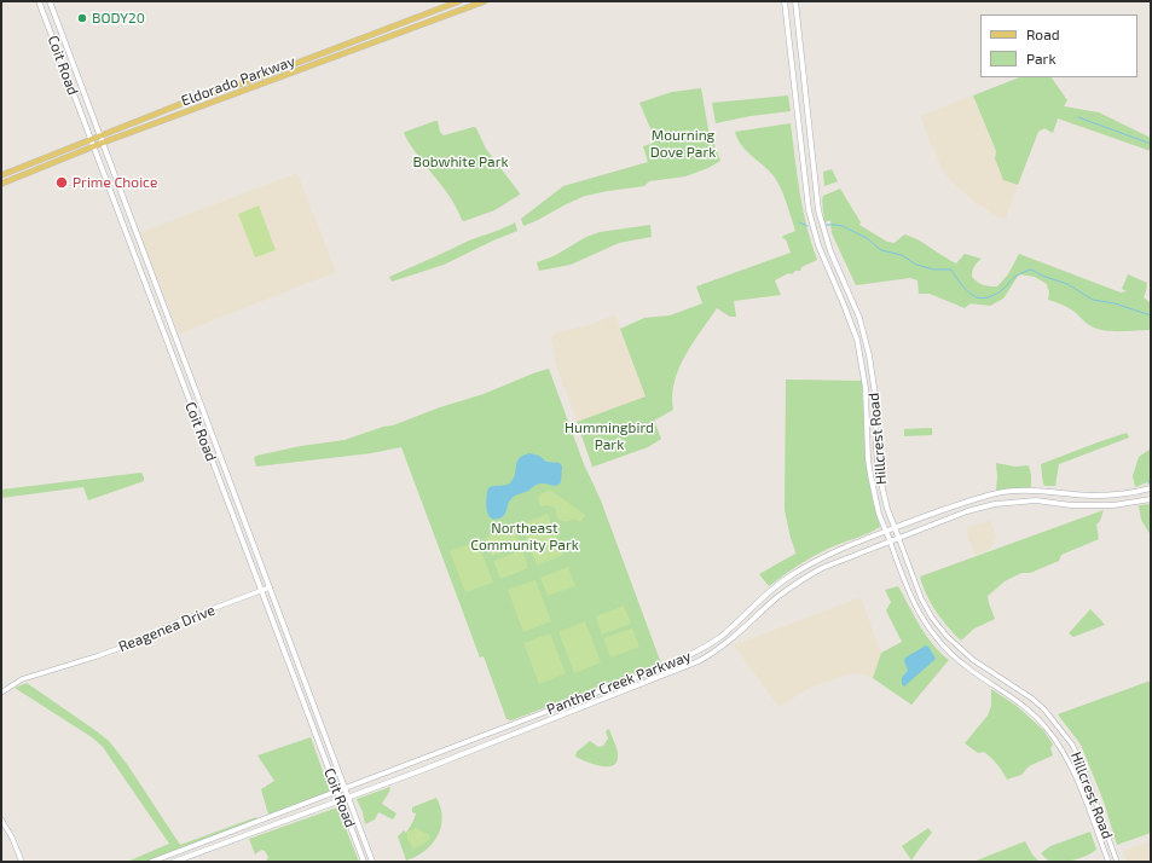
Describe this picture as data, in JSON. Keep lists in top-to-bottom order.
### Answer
{
  "streets": {
    "main road": [
      "Coit Road",
      "Eldorado Parkway",
      "Hillcrest Road",
      "Panther Creek Parkway"
    ],
    "street": ["Reagenea Drive"]
  },
  "crossings": [
    ["Coit Road", "Eldorado Parkway"],
    ["Coit Road", "Reagenea Drive"],
    ["Coit Road", "Panther Creek Parkway"],
    ["Hillcrest Road", "Panther Creek Parkway"]
  ],
  "parks": [
    "Mourning Dove Park",
    "Bobwhite Park",
    "Hummingbird Park",
    "Northeast Community Park"
  ],
  "places": ["BODY20", "Prime Choice"],
  "legend": ["Road", "Park"]
}
